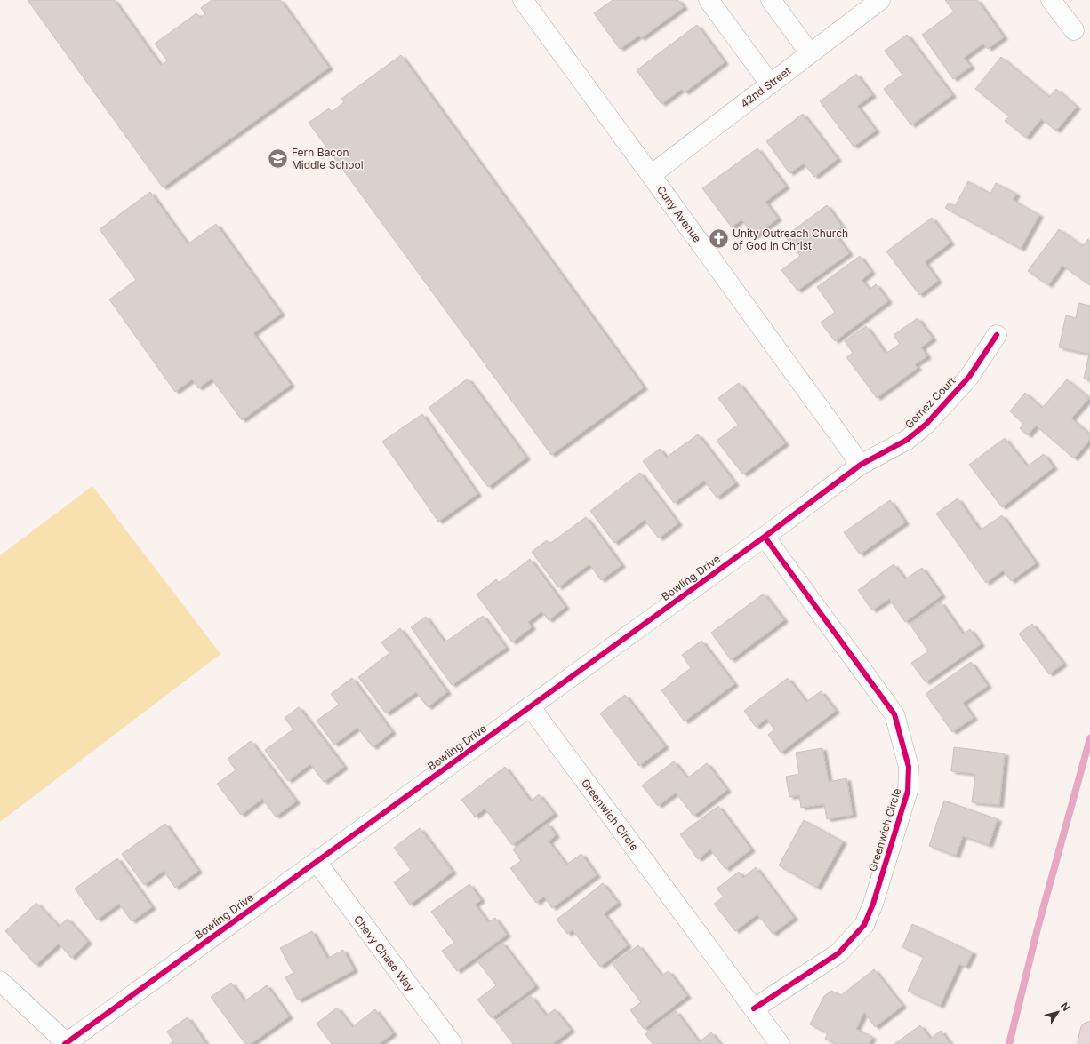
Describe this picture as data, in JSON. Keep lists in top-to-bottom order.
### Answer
{
  "streets": {
    "street": [
      "42nd Street",
      "Cuny Avenue",
      "Gomez Court",
      "Bowling Drive",
      "Greenwich Circle",
      "Chevy Chase Way"
    ]
  },
  "crossings": [
    ["42nd Street", "Cuny Avenue"],
    ["Cuny Avenue", "Gomez Court"],
    ["Cuny Avenue", "Bowling Drive"],
    ["Gomez Court", "Bowling Drive"],
    ["Bowling Drive", "Greenwich Circle"],
    ["Bowling Drive", "Chevy Chase Way"]
  ],
  "places": {
    "school or university": ["Fern Bacon Middle School"],
    "church": ["Unity Outreach Church of God in Christ"]
  },
  "north": "top right"
}
